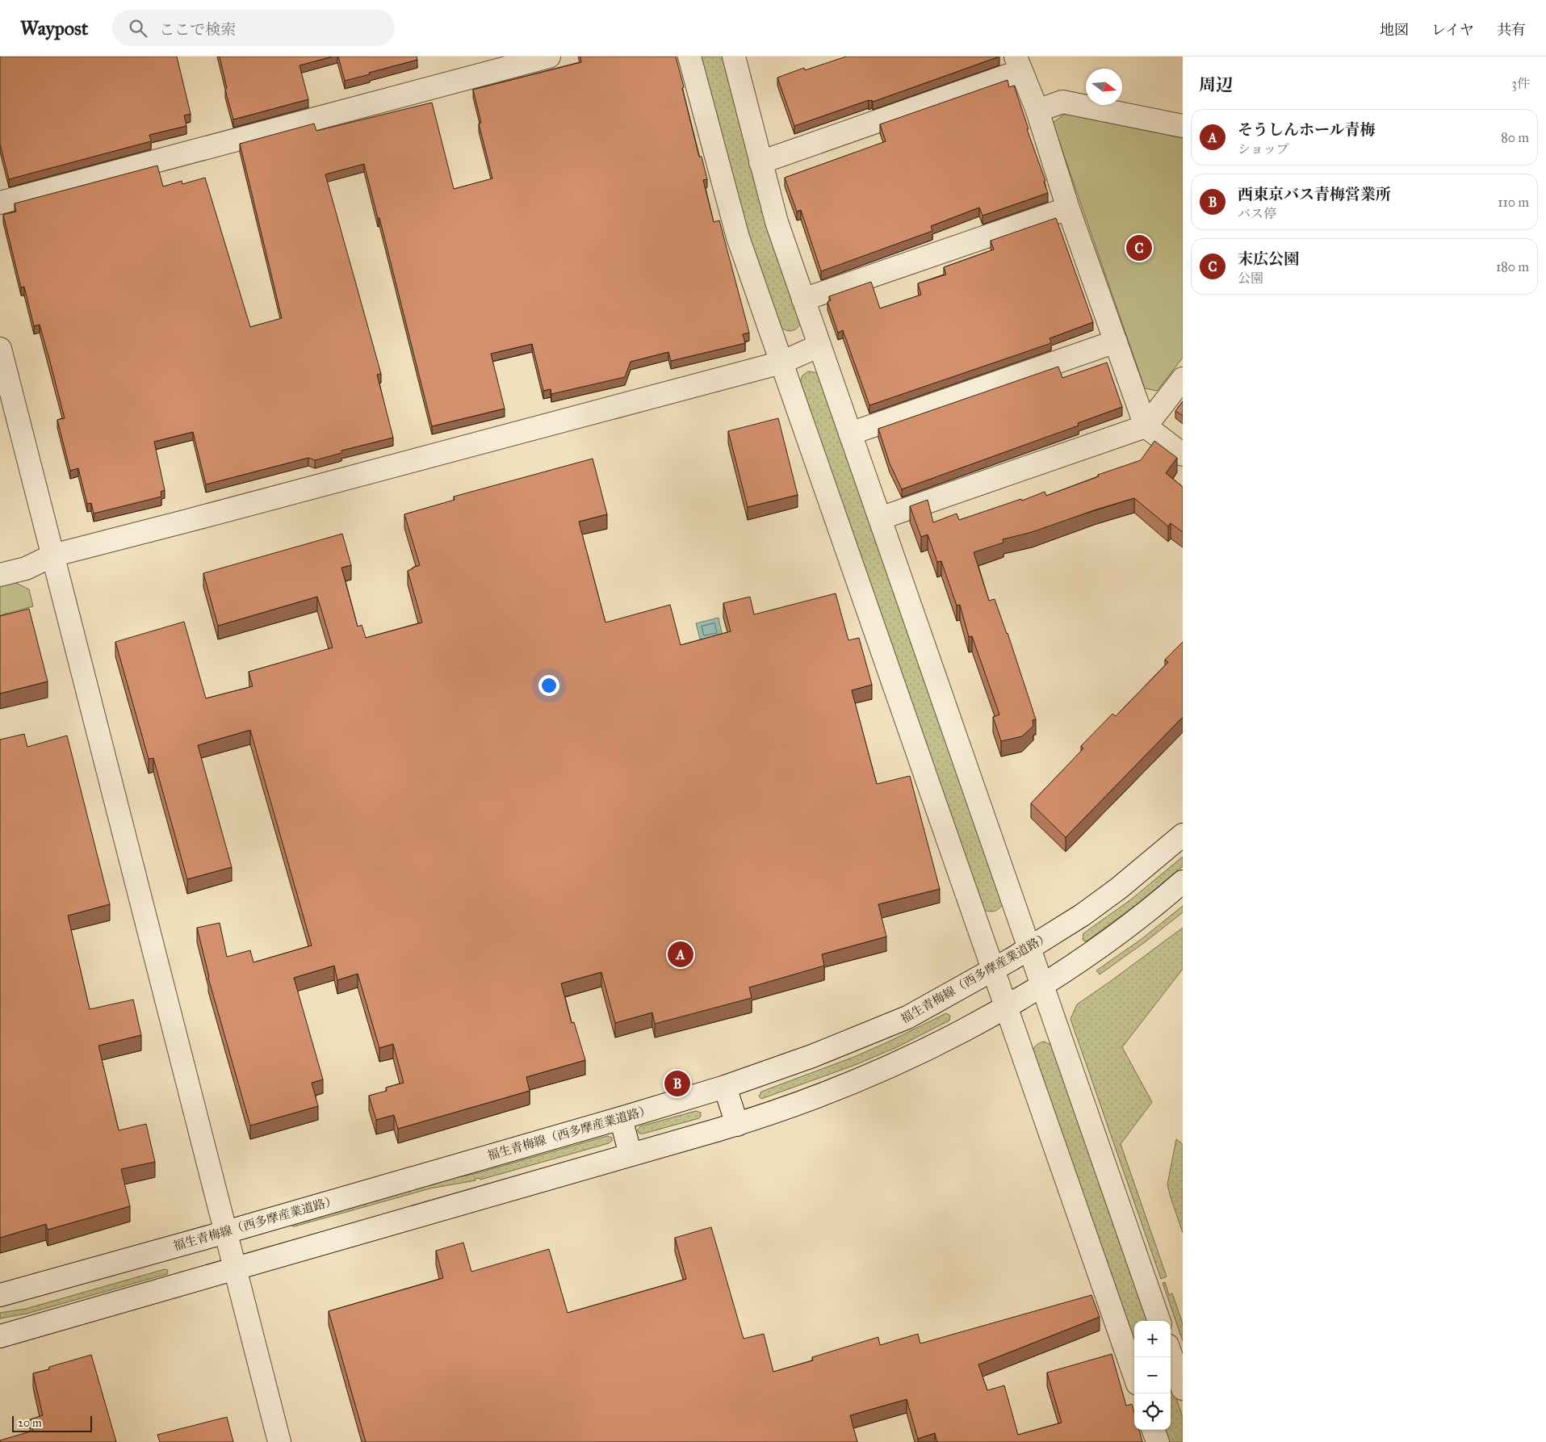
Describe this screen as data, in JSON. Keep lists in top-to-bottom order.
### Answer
{
  "streets": {
    "street": ["福生青梅線（西多摩産業道路）"]
  },
  "scale_bar": "20 m",
  "north": "right",
  "page": {
    "header": "Waypost",
    "search": "ここで検索",
    "nav": ["地図", "レイヤ", "共有"],
    "heading": ["周辺", "3件"],
    "list": [
      {
        "mark": "A",
        "name": "そうしんホール青梅",
        "note": "ショップ",
        "value": "80 m"
      },
      {
        "mark": "B",
        "name": "西東京バス青梅営業所",
        "note": "バス停",
        "value": "110 m"
      },
      {
        "mark": "C",
        "name": "末広公園",
        "note": "公園",
        "value": "180 m"
      }
    ],
    "pins": ["C", "A", "B"],
    "map_buttons": ["+", "−"],
    "scale": "20 m"
  }
}
